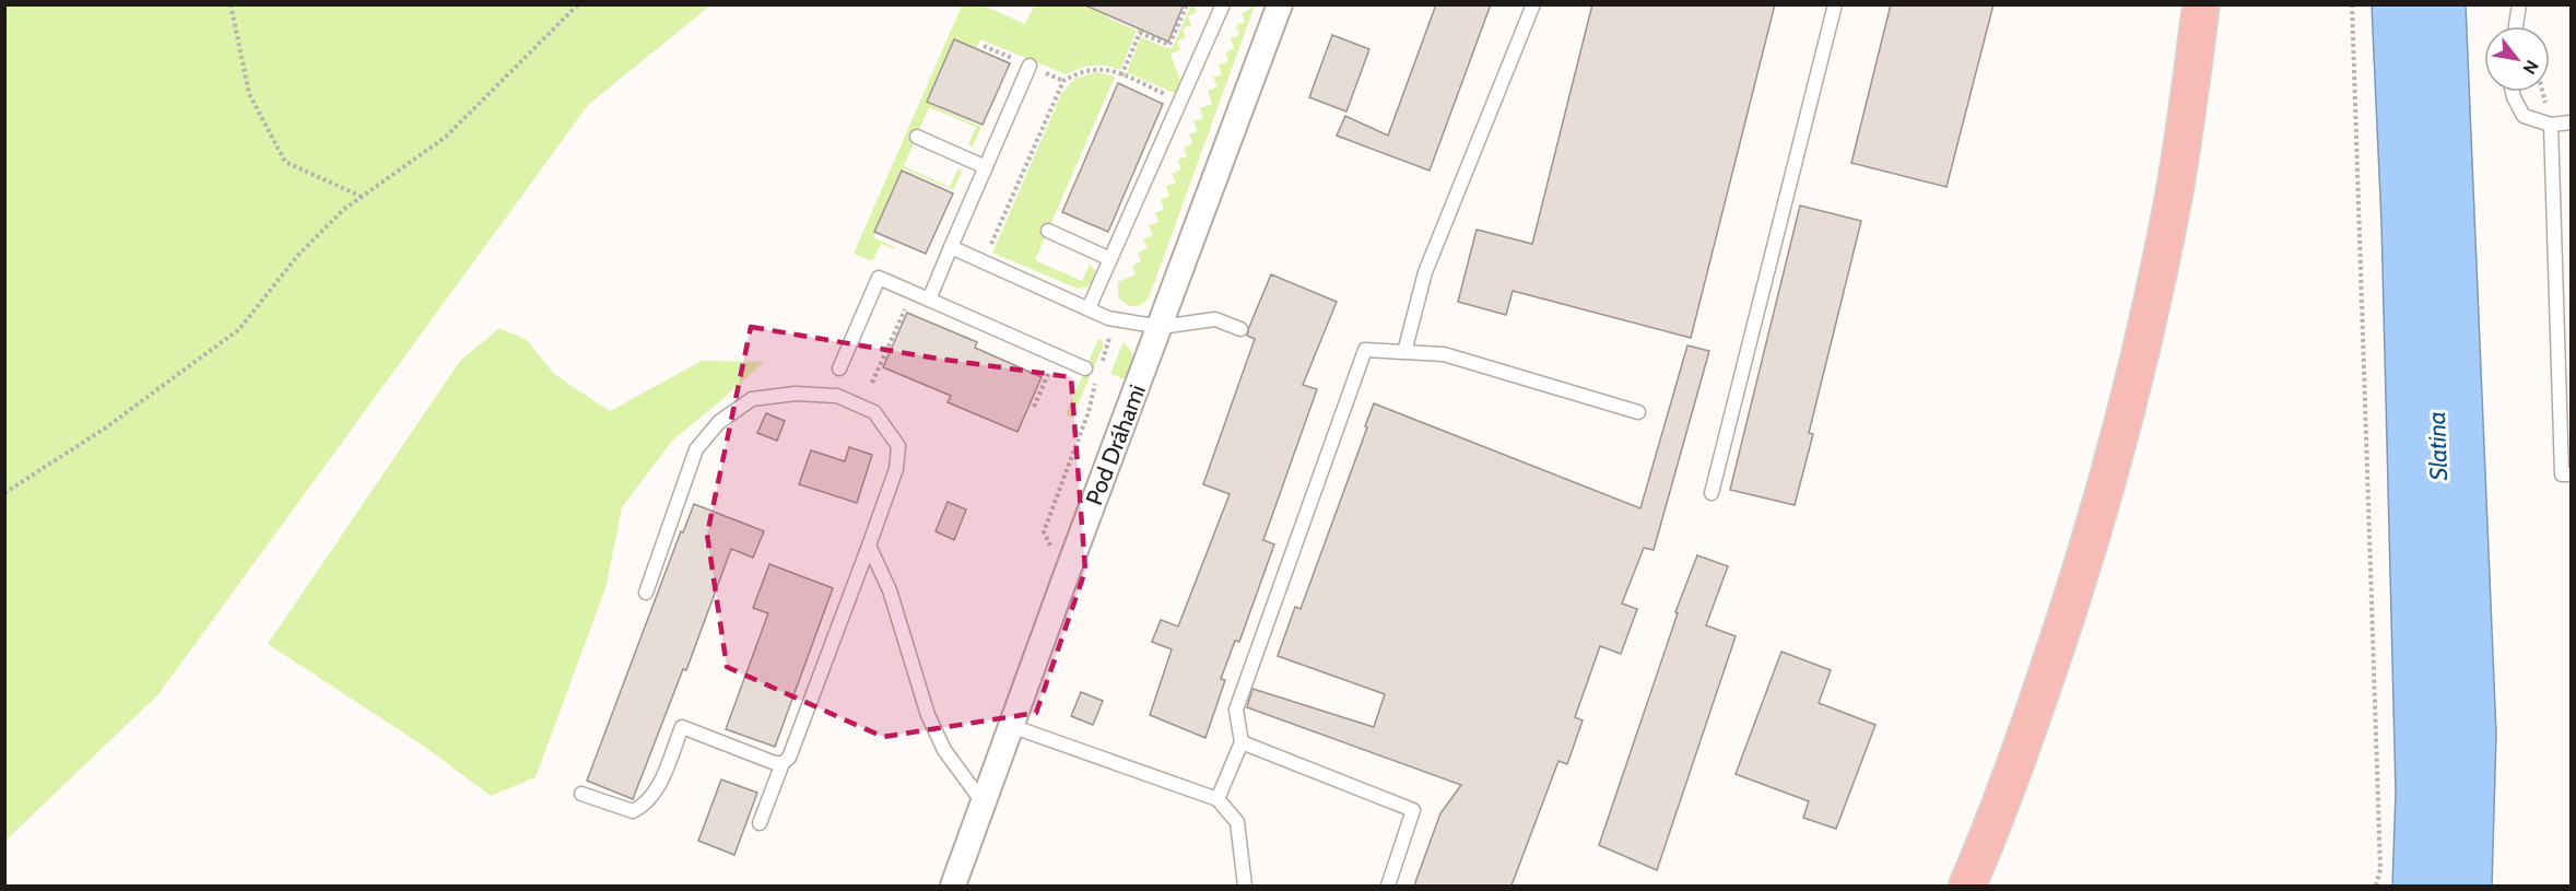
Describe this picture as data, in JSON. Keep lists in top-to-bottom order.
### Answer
{
  "streets": {
    "street": ["Pod Dráhami"]
  },
  "water": ["Slatina"],
  "north": "bottom right"
}
